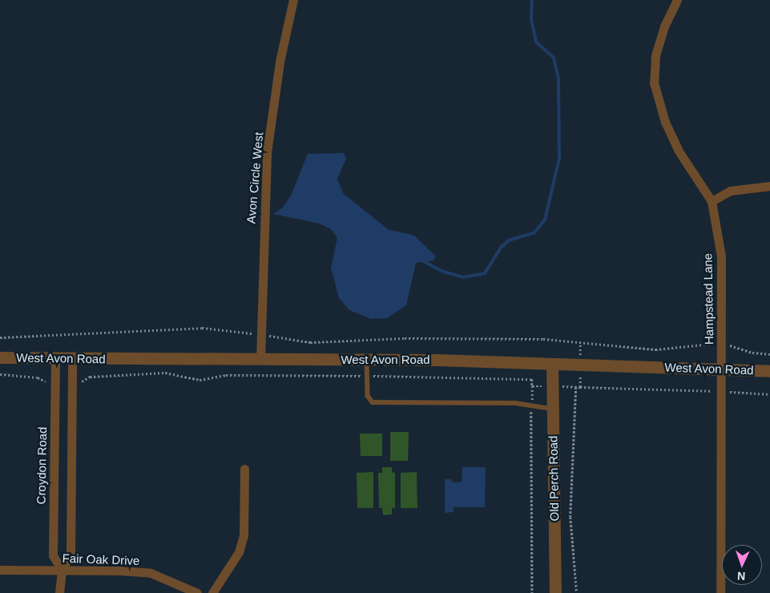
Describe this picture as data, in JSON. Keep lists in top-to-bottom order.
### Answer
{
  "streets": {
    "street": [
      "Avon Circle West",
      "Hampstead Lane",
      "West Avon Road",
      "Croydon Road",
      "Old Perch Road",
      "Fair Oak Drive"
    ]
  },
  "crossings": [
    ["Avon Circle West", "West Avon Road"],
    ["Hampstead Lane", "West Avon Road"],
    ["West Avon Road", "Croydon Road"],
    ["West Avon Road", "Old Perch Road"],
    ["Croydon Road", "Fair Oak Drive"]
  ],
  "north": "bottom"
}
